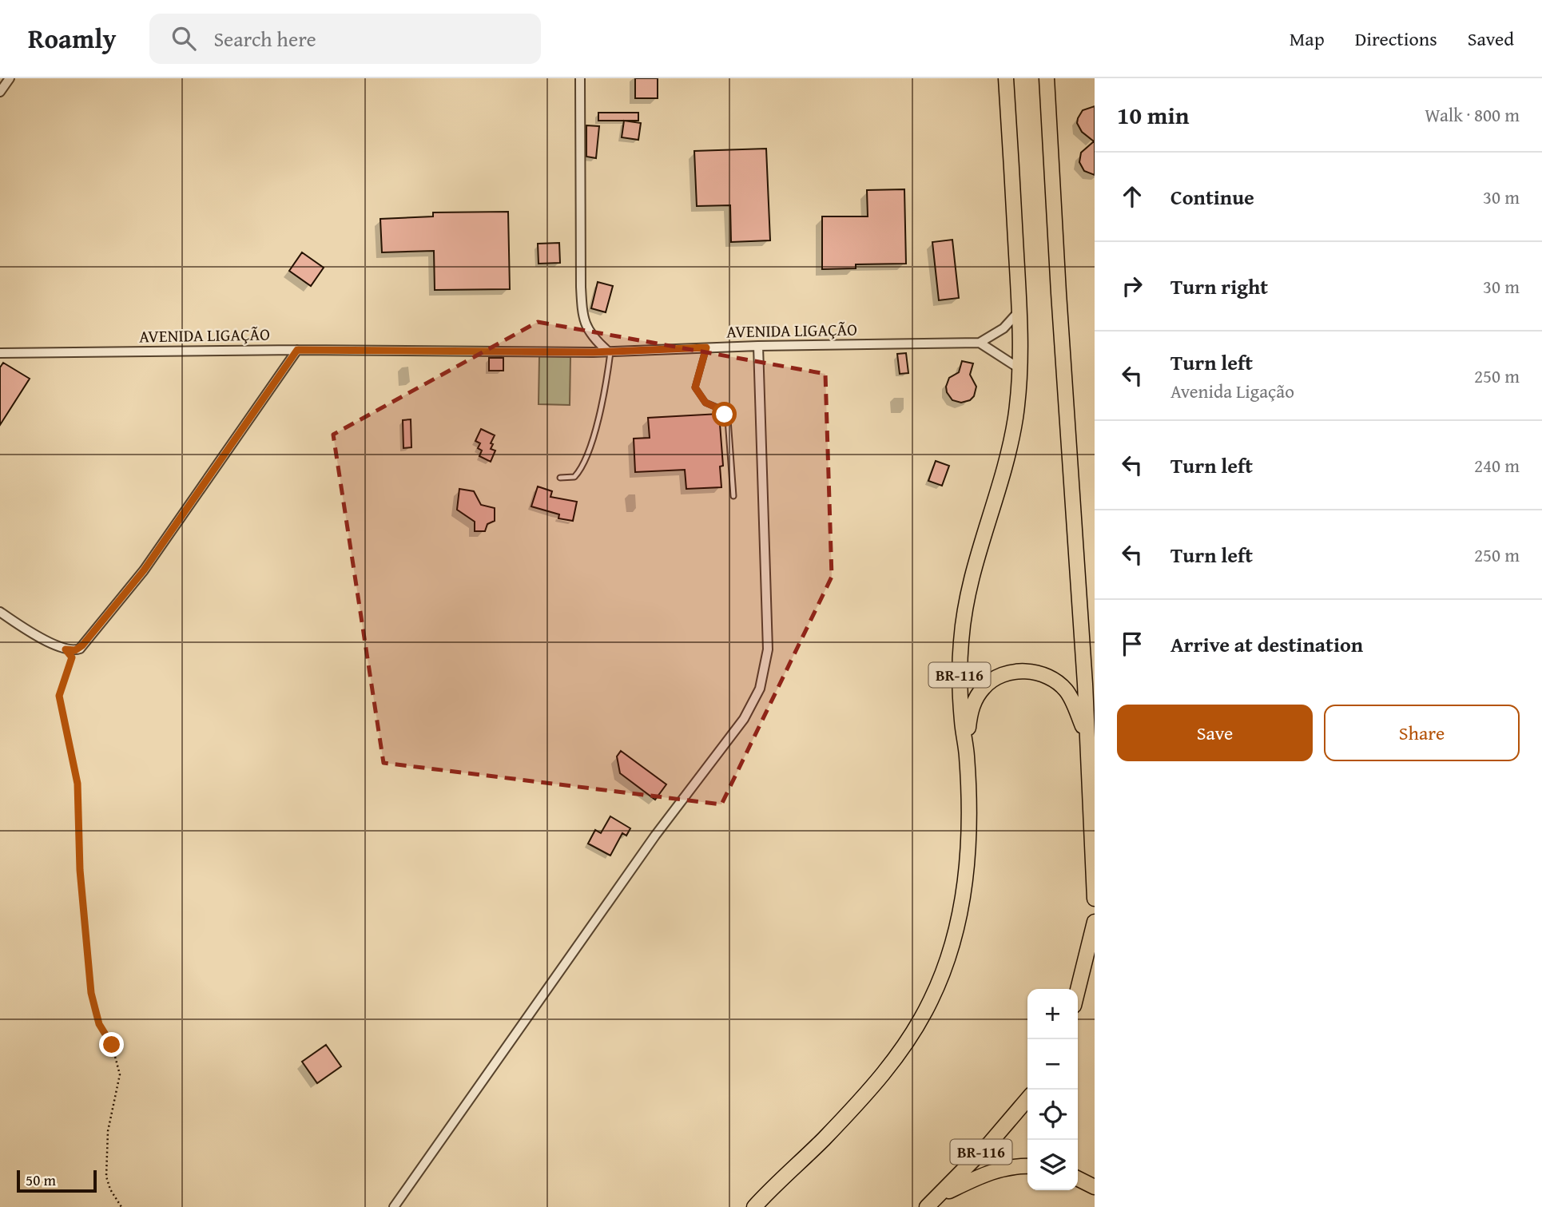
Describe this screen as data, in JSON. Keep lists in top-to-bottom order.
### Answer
{
  "streets": {
    "highway": ["BR-116"],
    "street": ["AVENIDA LIGAÇÃO"]
  },
  "scale_bar": "50 m",
  "page": {
    "header": "Roamly",
    "search": "Search here",
    "nav": ["Map", "Directions", "Saved"],
    "heading": ["10 min", "Walk · 800 m"],
    "list": [
      ["Continue", "30 m"],
      ["Turn right", "30 m"],
      ["Turn left", "Avenida Ligação", "250 m"],
      ["Turn left", "240 m"],
      ["Turn left", "250 m"],
      "Arrive at destination"
    ],
    "buttons": ["Save", "Share"],
    "map_buttons": ["+", "−"],
    "scale": "50 m"
  }
}
